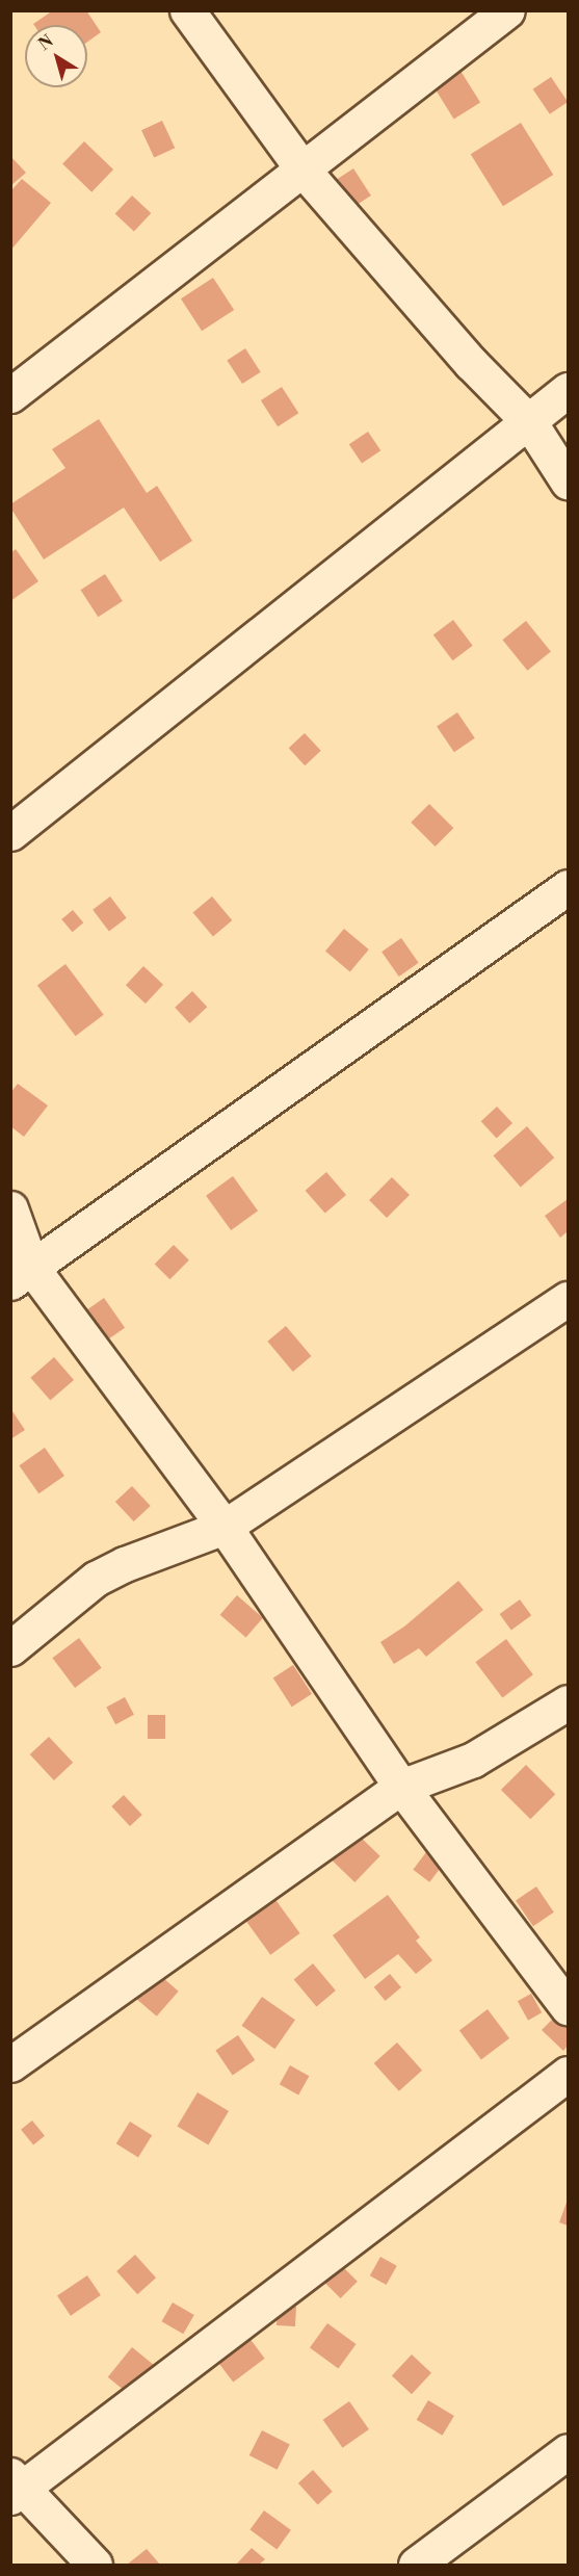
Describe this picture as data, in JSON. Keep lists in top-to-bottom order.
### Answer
{
  "north": "top left"
}
